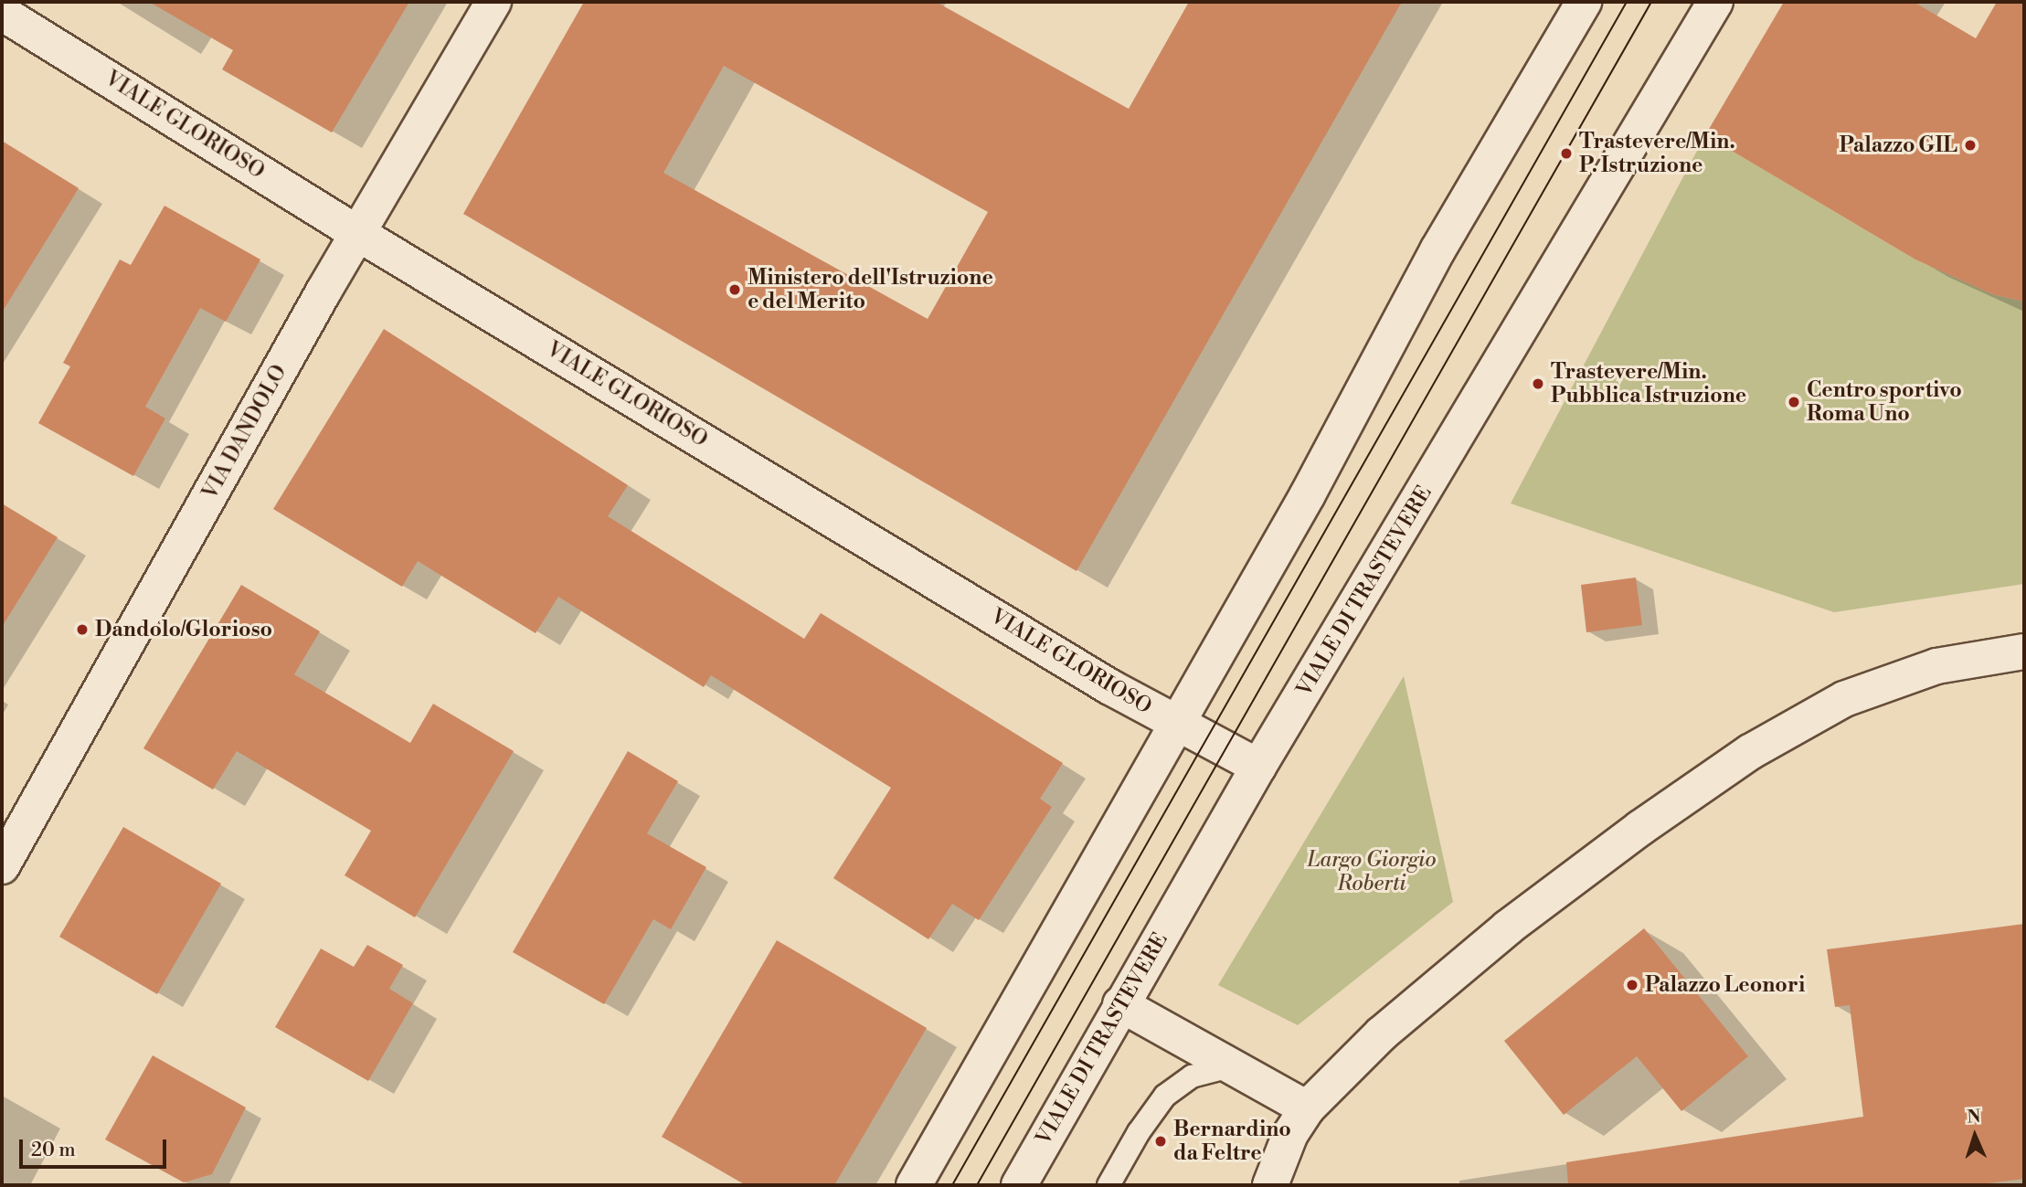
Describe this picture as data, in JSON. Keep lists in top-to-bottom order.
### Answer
{
  "streets": {
    "street": ["VIALE GLORIOSO", "VIA DANDOLO", "VIALE DI TRASTEVERE"]
  },
  "crossings": [
    ["VIALE GLORIOSO", "VIA DANDOLO"],
    ["VIALE GLORIOSO", "VIALE DI TRASTEVERE"]
  ],
  "parks": ["Largo Giorgio Roberti"],
  "places": [
    "Palazzo GIL",
    "Trastevere/Min. P. Istruzione",
    "Ministero dell'Istruzione e del Merito",
    "Trastevere/Min. Pubblica Istruzione",
    "Centro sportivo Roma Uno",
    "Dandolo/Glorioso",
    "Palazzo Leonori",
    "Bernardino da Feltre"
  ],
  "scale_bar": "20 m",
  "north": "top"
}
